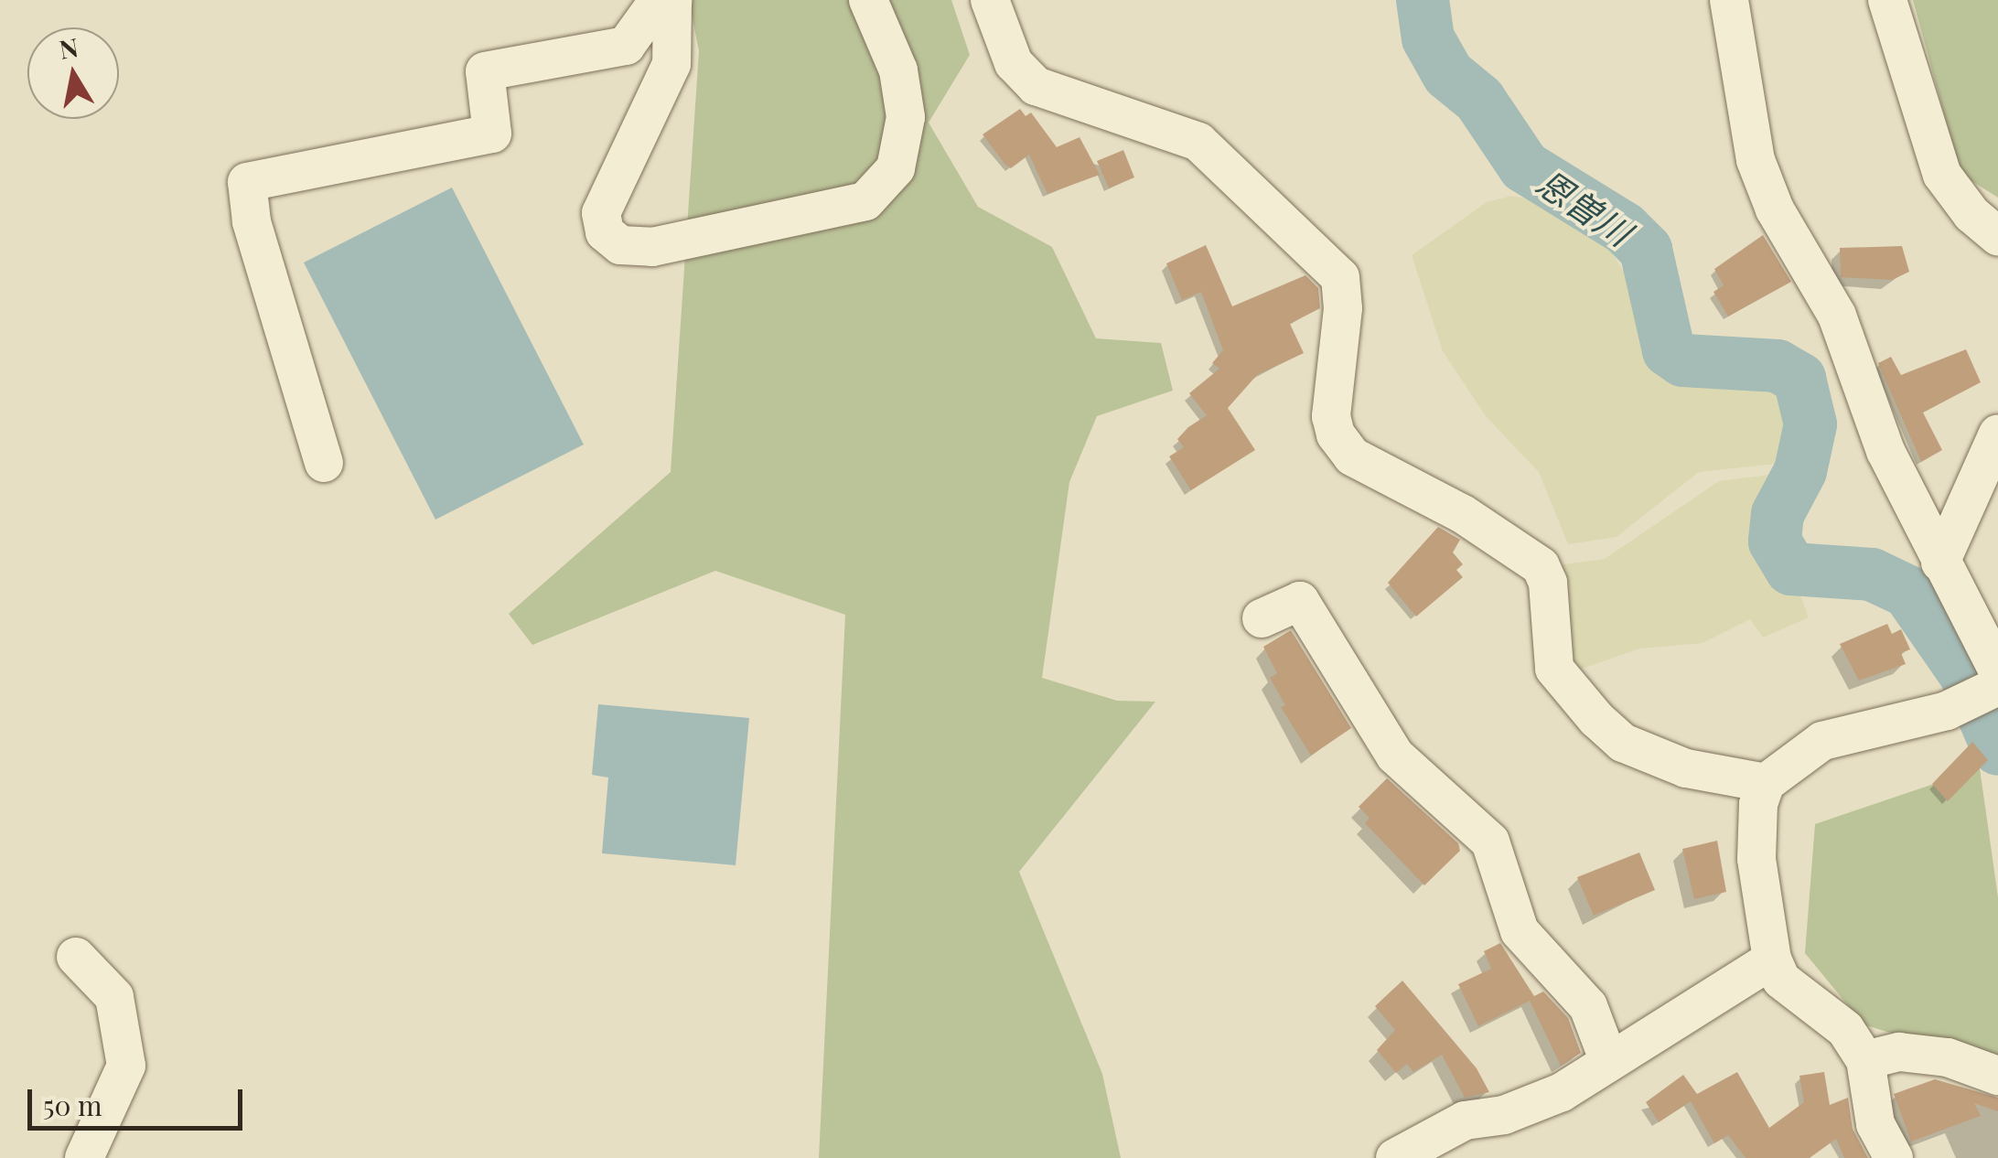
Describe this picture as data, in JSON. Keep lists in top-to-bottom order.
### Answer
{
  "water": ["恩曽川"],
  "scale_bar": "50 m",
  "north": "top"
}
